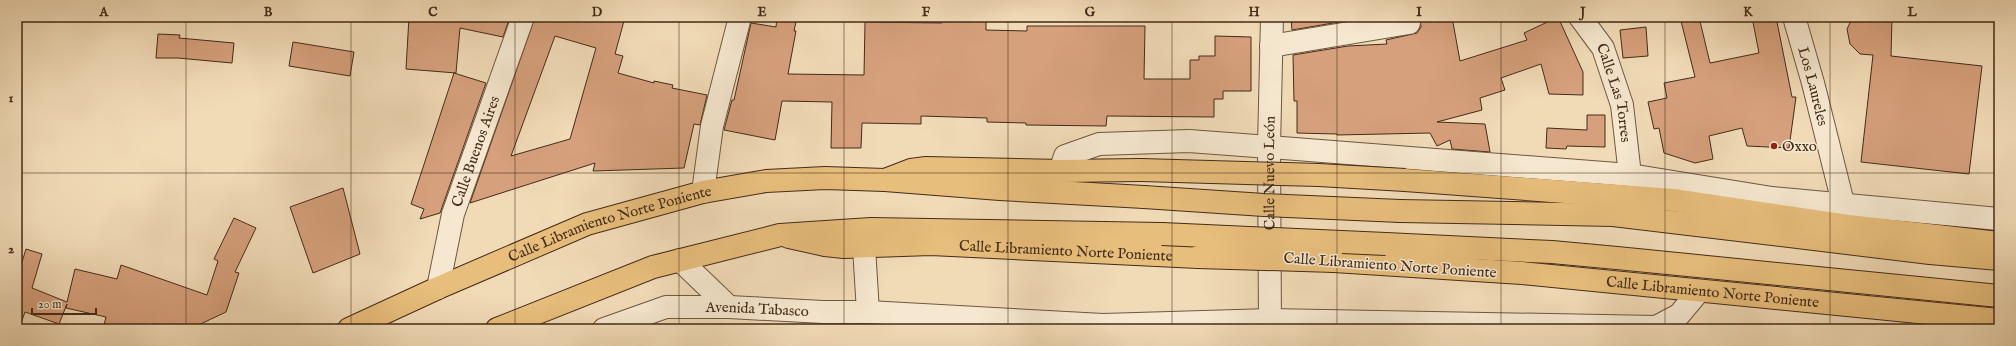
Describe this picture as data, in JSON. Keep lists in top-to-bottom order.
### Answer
{
  "streets": {
    "main road": ["Calle Libramiento Norte Poniente"],
    "street": [
      "Los Laureles",
      "Calle Las Torres",
      "Calle Buenos Aires",
      "Calle Nuevo León",
      "Avenida Tabasco"
    ]
  },
  "crossings": [
    ["Los Laureles", "Calle Libramiento Norte Poniente"],
    ["Calle Buenos Aires", "Calle Libramiento Norte Poniente"],
    ["Calle Nuevo León", "Avenida Tabasco"],
    ["Calle Libramiento Norte Poniente", "Avenida Tabasco"]
  ],
  "places": ["Oxxo"],
  "scale_bar": "20 m",
  "grid": {
    "columns": [
      "A",
      "B",
      "C",
      "D",
      "E",
      "F",
      "G",
      "H",
      "I",
      "J",
      "K",
      "L"
    ],
    "rows": ["1", "2"]
  }
}
